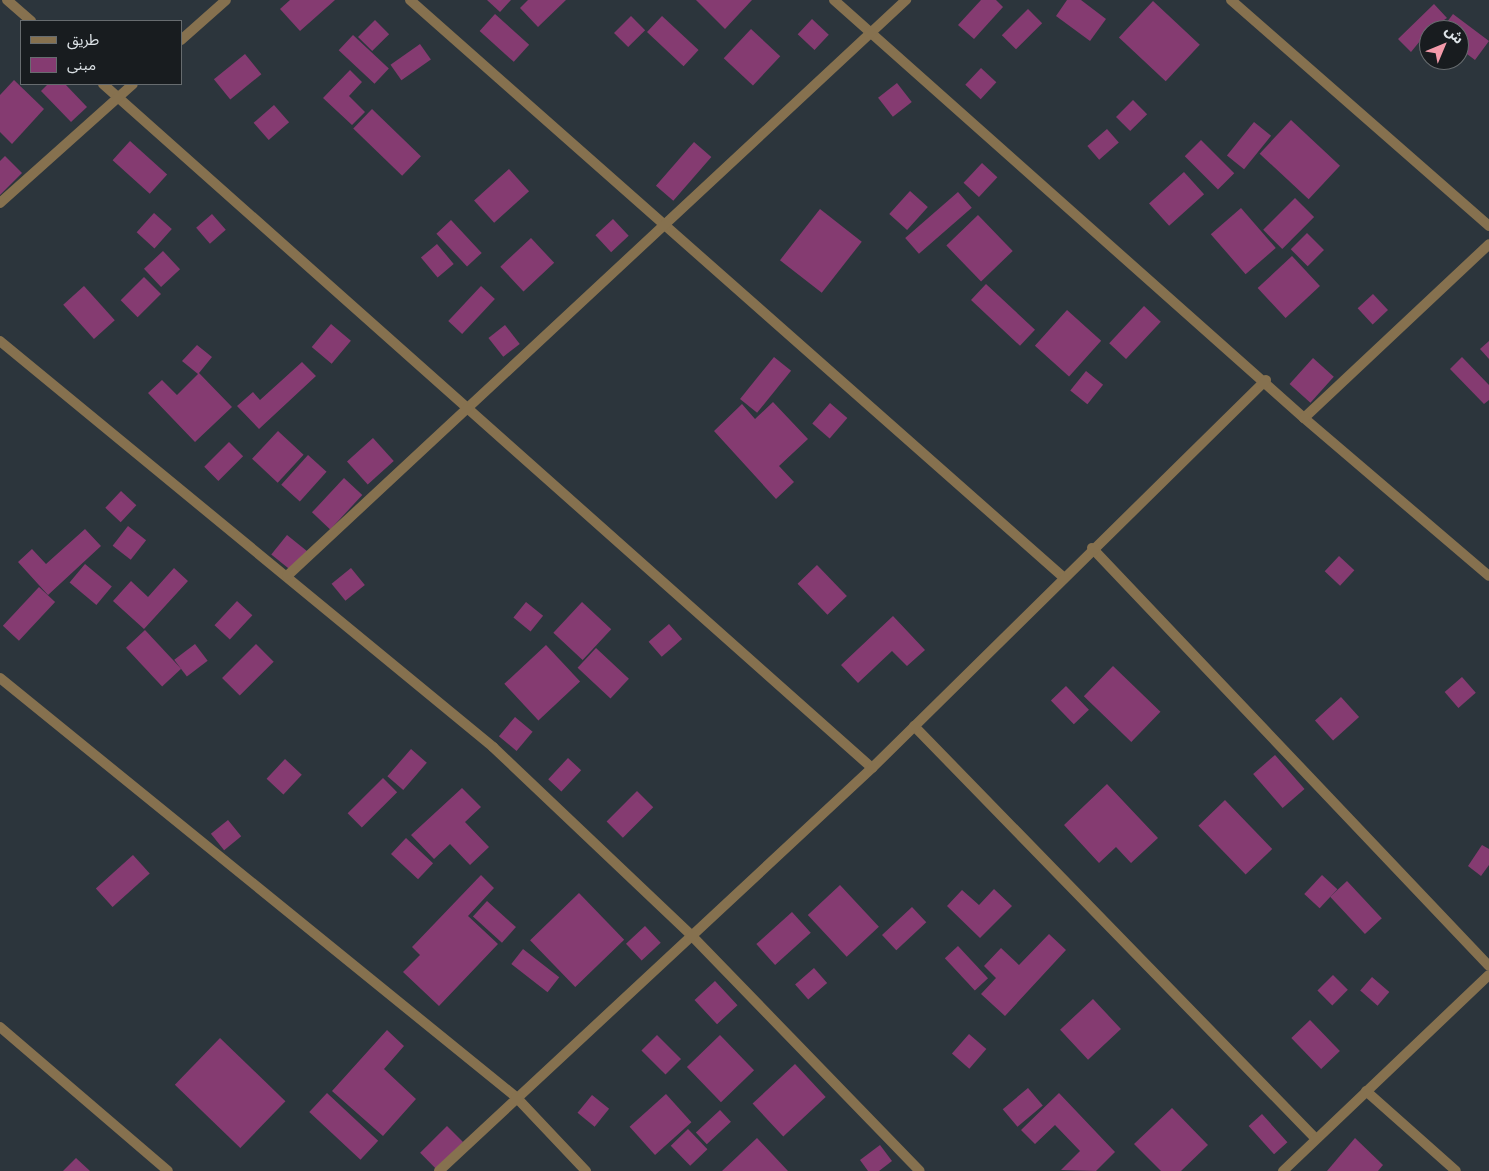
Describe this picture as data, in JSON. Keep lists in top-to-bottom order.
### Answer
{
  "legend": ["طريق", "مبنى"],
  "north": "top right"
}
